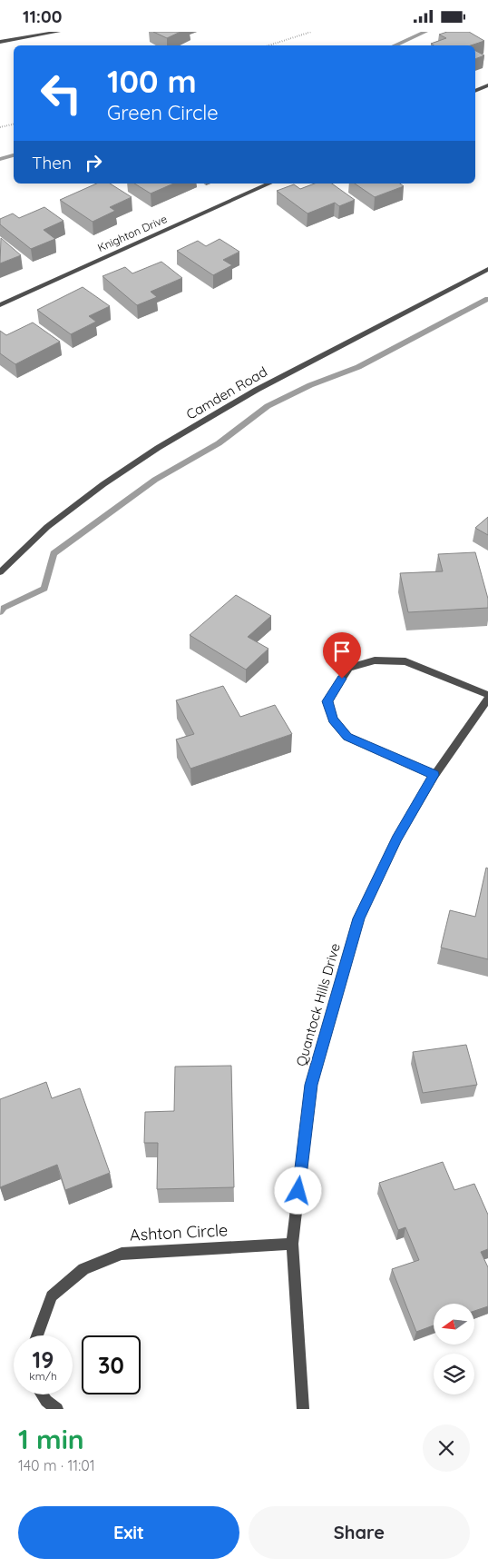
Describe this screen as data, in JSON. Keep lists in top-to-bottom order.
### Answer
{
  "streets": {
    "street": [
      "Knighton Drive",
      "Camden Road",
      "Quantock Hills Drive",
      "Ashton Circle"
    ]
  },
  "crossings": [
    ["Quantock Hills Drive", "Ashton Circle"]
  ],
  "north": "left",
  "page": {
    "status": "11:00",
    "turn": ["100 m", "Green Circle"],
    "then": "Then",
    "speed": "19 km/h",
    "limit": "30",
    "heading": ["1 min", "140 m · 11:01"],
    "buttons": ["Exit", "Share"]
  }
}
